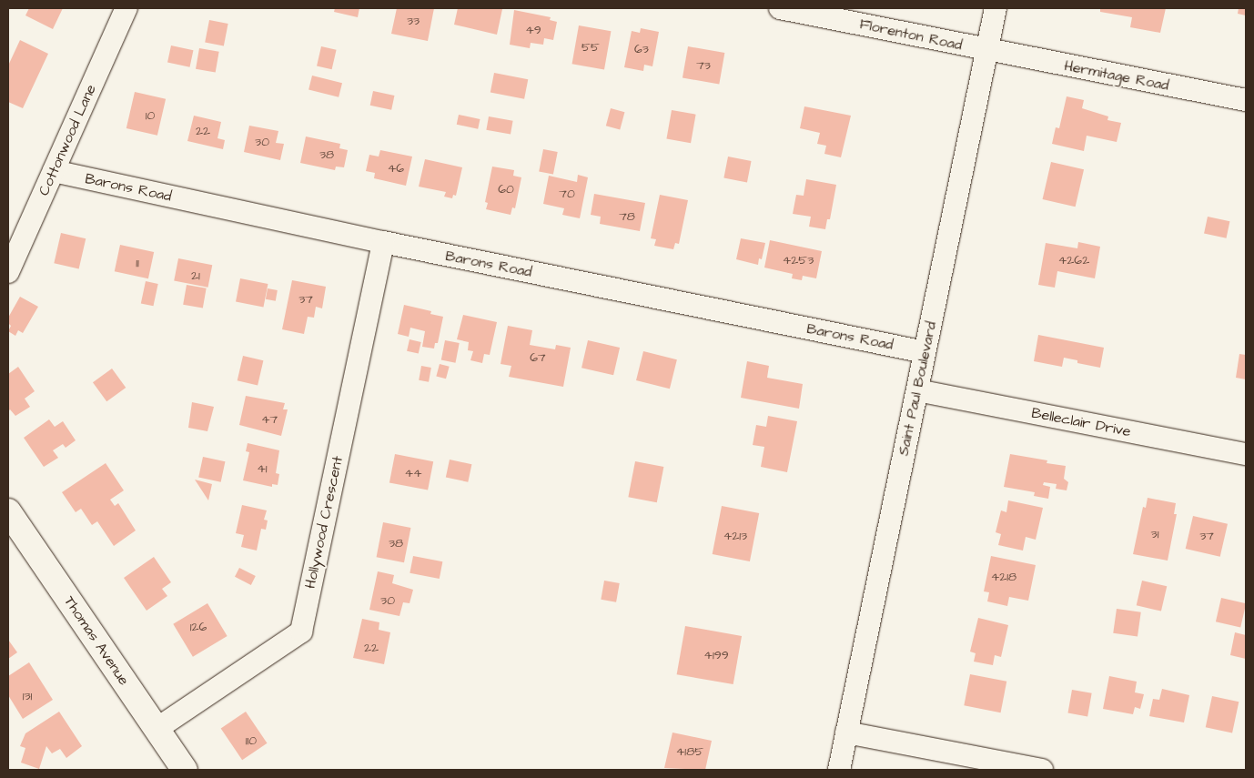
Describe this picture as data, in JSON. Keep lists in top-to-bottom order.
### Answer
{
  "streets": {
    "main road": ["Thomas Avenue"],
    "street": [
      "Florenton Road",
      "Hermitage Road",
      "Cottonwood Lane",
      "Barons Road",
      "Saint Paul Boulevard",
      "Belleclair Drive",
      "Hollywood Crescent"
    ]
  },
  "crossings": [
    ["Florenton Road", "Hermitage Road"],
    ["Florenton Road", "Saint Paul Boulevard"],
    ["Hermitage Road", "Saint Paul Boulevard"],
    ["Cottonwood Lane", "Barons Road"],
    ["Barons Road", "Saint Paul Boulevard"],
    ["Barons Road", "Hollywood Crescent"],
    ["Saint Paul Boulevard", "Belleclair Drive"],
    ["Hollywood Crescent", "Thomas Avenue"]
  ],
  "house_numbers": [
    "33",
    "49",
    "55",
    "63",
    "73",
    "10",
    "22",
    "30",
    "38",
    "46",
    "60",
    "70",
    "78",
    "4253",
    "4262",
    "11",
    "21",
    "37",
    "67",
    "47",
    "41",
    "44",
    "31",
    "4213",
    "37",
    "38",
    "4218",
    "30",
    "126",
    "22",
    "4199",
    "131",
    "110",
    "4185"
  ]
}
